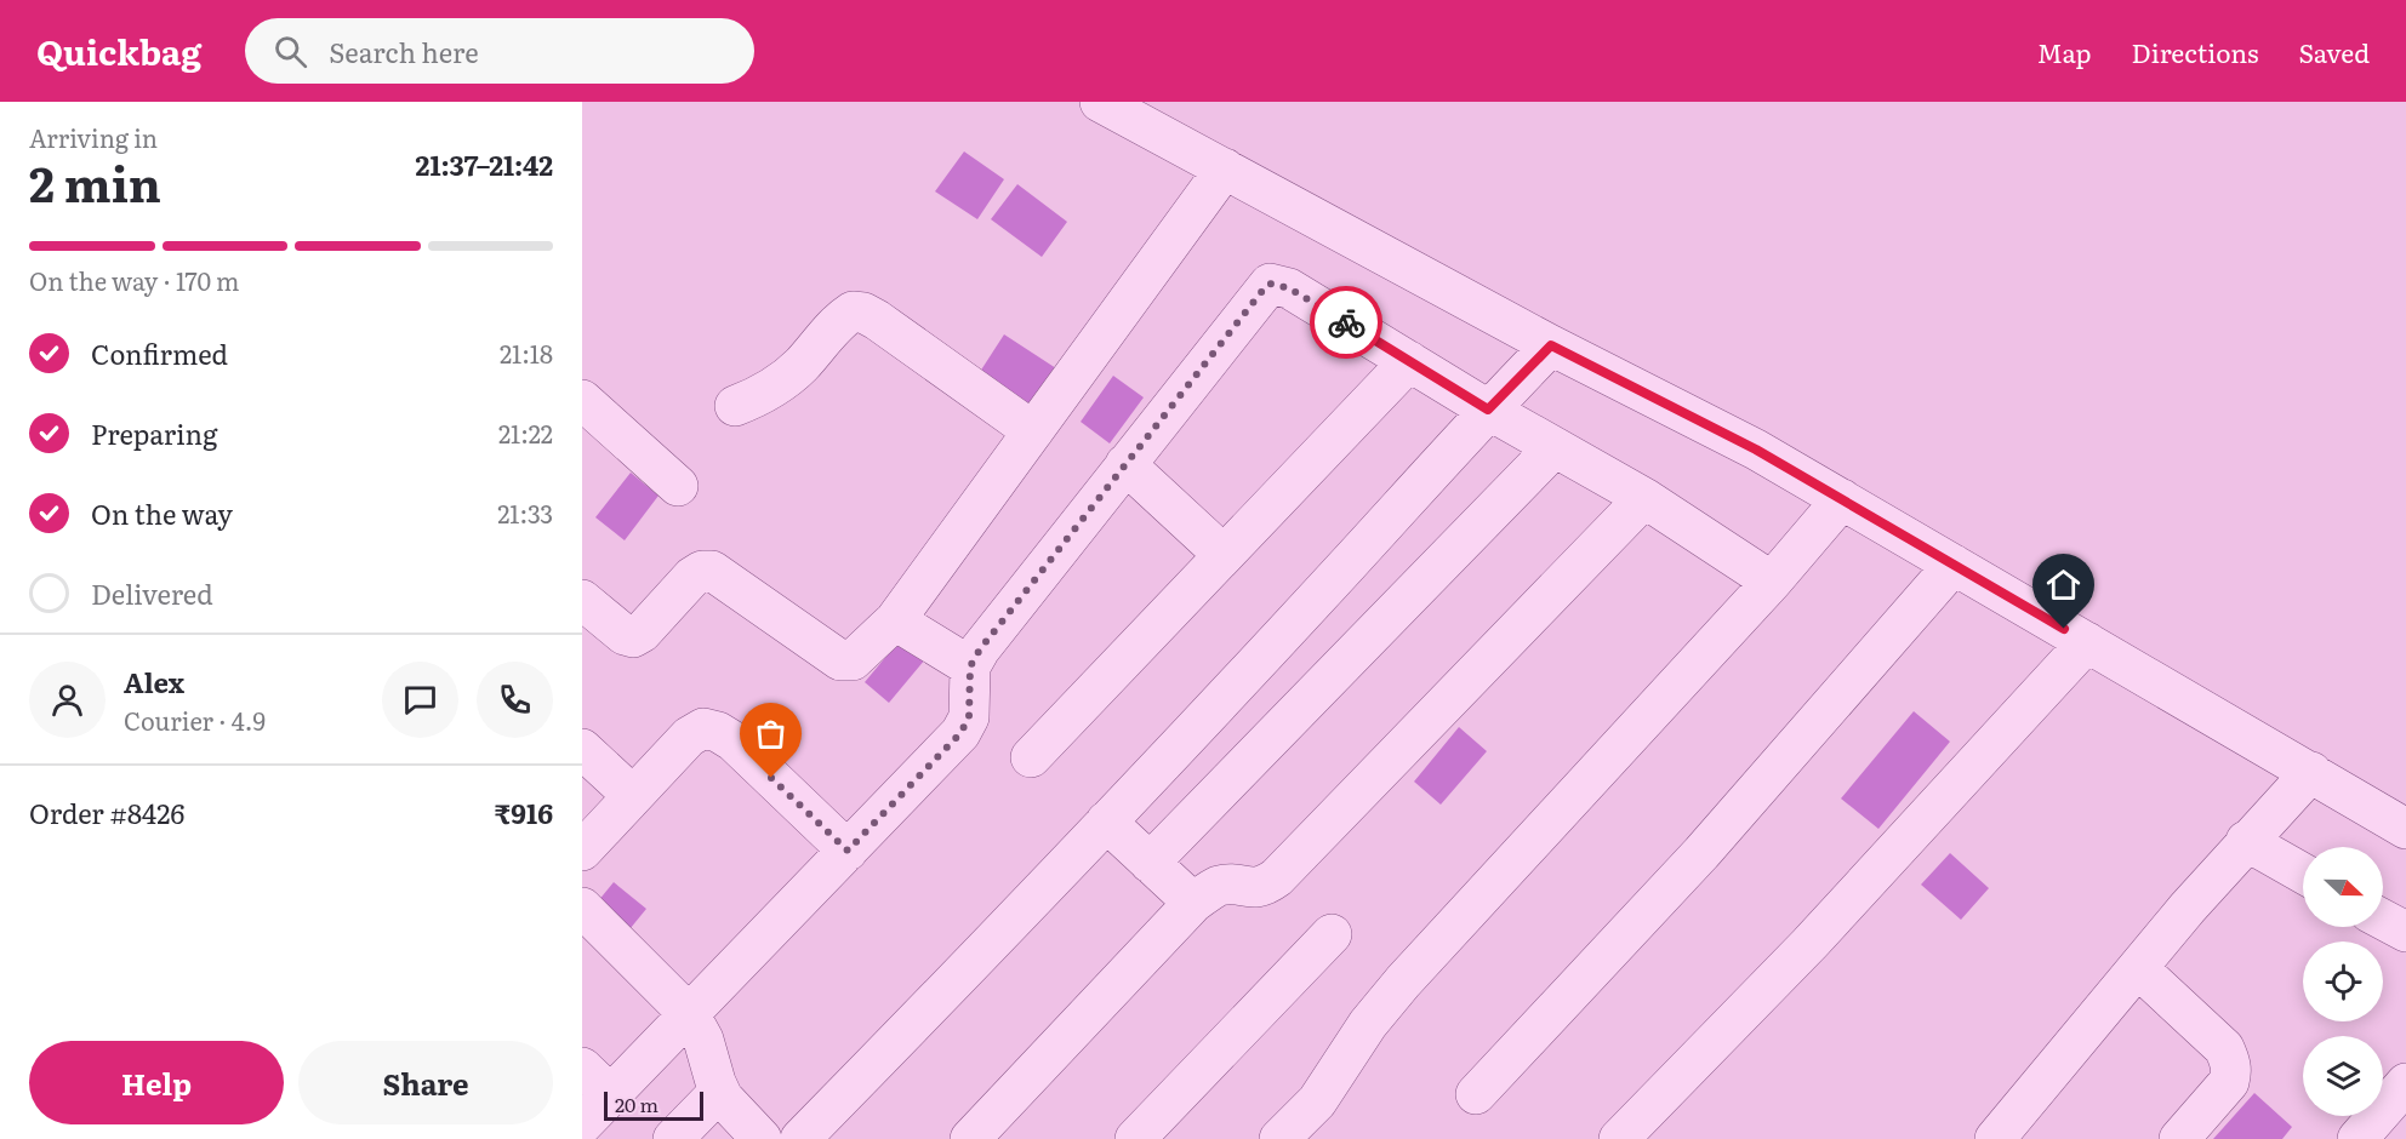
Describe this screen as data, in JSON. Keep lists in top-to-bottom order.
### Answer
{
  "scale_bar": "20 m",
  "north": "right",
  "page": {
    "header": "Quickbag",
    "search": "Search here",
    "nav": ["Map", "Directions", "Saved"],
    "heading": ["2 min", "Arriving in", "21:37–21:42"],
    "panel": [
      "Alex",
      "Courier · 4.9",
      "Order #8426",
      "₹916"
    ],
    "bar": "On the way · 170 m",
    "list": [
      ["Confirmed", "21:18"],
      ["Preparing", "21:22"],
      ["On the way", "21:33"],
      "Delivered"
    ],
    "buttons": ["Help", "Share"],
    "scale": "20 m"
  }
}
